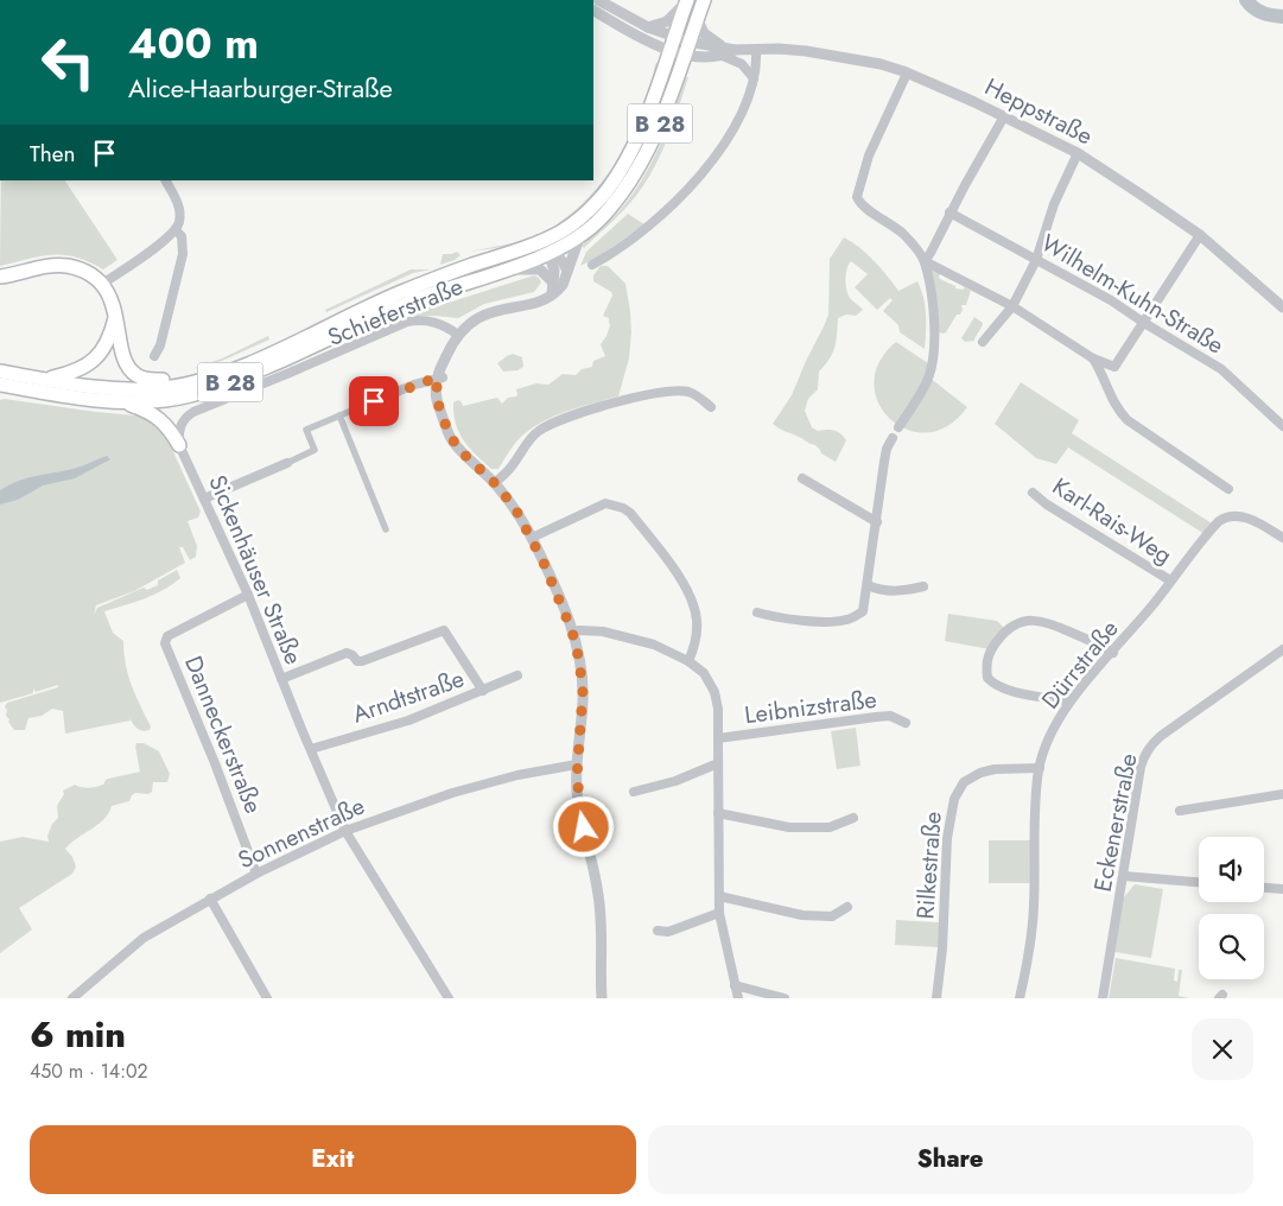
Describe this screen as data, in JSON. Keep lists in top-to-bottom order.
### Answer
{
  "streets": {
    "main road": ["B 28", "Schieferstraße"],
    "street": [
      "Heppstraße",
      "Wilhelm-Kuhn-Straße",
      "Karl-Rais-Weg",
      "Sickenhäuser Straße",
      "Dürrstraße",
      "Arndtstraße",
      "Leibnizstraße",
      "Danneckerstraße",
      "Eckenerstraße",
      "Sonnenstraße",
      "Rilkestraße"
    ]
  },
  "crossings": [
    ["Heppstraße", "B 28"],
    ["Heppstraße", "Schieferstraße"],
    ["B 28", "Schieferstraße"],
    ["Karl-Rais-Weg", "Dürrstraße"],
    ["Sickenhäuser Straße", "Arndtstraße"],
    ["Sickenhäuser Straße", "Danneckerstraße"],
    ["Sickenhäuser Straße", "Sonnenstraße"],
    ["Dürrstraße", "Rilkestraße"],
    ["Danneckerstraße", "Sonnenstraße"]
  ],
  "page": {
    "turn": ["400 m", "Alice-Haarburger-Straße"],
    "then": "Then",
    "heading": ["6 min", "450 m · 14:02"],
    "buttons": ["Exit", "Share"]
  }
}
